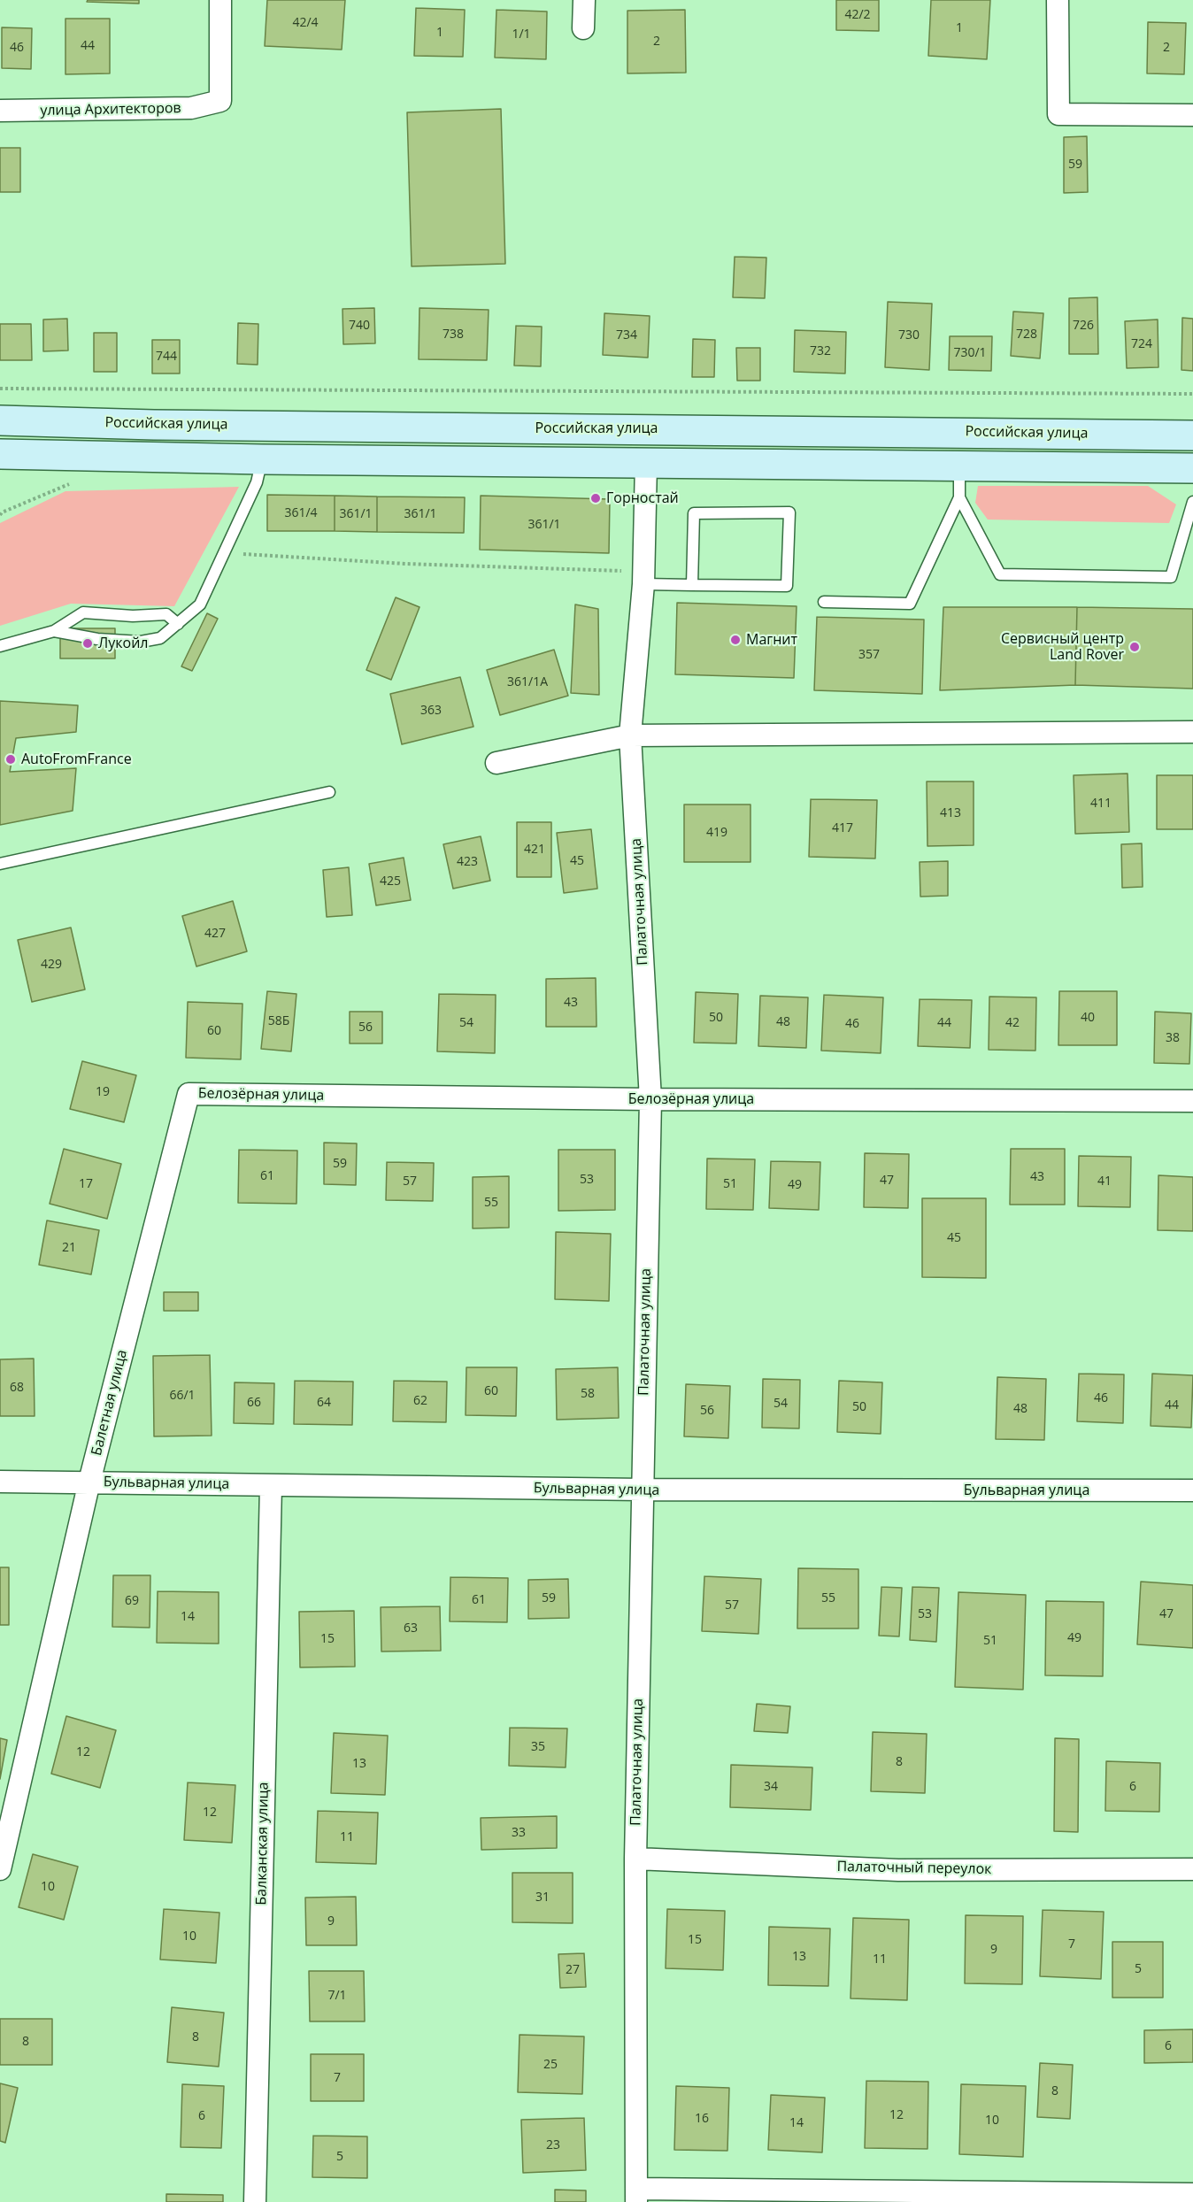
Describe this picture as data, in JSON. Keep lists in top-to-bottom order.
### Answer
{
  "streets": {
    "main road": ["Российская улица"],
    "street": [
      "улица Архитекторов",
      "Палаточная улица",
      "Белозёрная улица",
      "Балетная улица",
      "Бульварная улица",
      "Балканская улица",
      "Палаточный переулок"
    ]
  },
  "crossings": [
    ["Палаточная улица", "Белозёрная улица"],
    ["Палаточная улица", "Бульварная улица"],
    ["Палаточная улица", "Палаточный переулок"],
    ["Белозёрная улица", "Балетная улица"],
    ["Балетная улица", "Бульварная улица"],
    ["Бульварная улица", "Балканская улица"]
  ],
  "places": [
    "Горностай",
    "Магнит",
    "Лукойл",
    "Сервисный центр Land Rover",
    "AutoFromFrance"
  ],
  "house_numbers": [
    "42/2",
    "42/4",
    "1",
    "1",
    "1/1",
    "2",
    "44",
    "46",
    "2",
    "59",
    "740",
    "726",
    "738",
    "728",
    "734",
    "730",
    "724",
    "732",
    "730/1",
    "744",
    "361/4",
    "361/1",
    "361/1",
    "361/1",
    "357",
    "361/1А",
    "363",
    "411",
    "413",
    "417",
    "419",
    "421",
    "45",
    "423",
    "425",
    "427",
    "429",
    "43",
    "50",
    "40",
    "58Б",
    "48",
    "54",
    "44",
    "42",
    "46",
    "56",
    "60",
    "38",
    "19",
    "59",
    "61",
    "43",
    "53",
    "47",
    "57",
    "41",
    "17",
    "51",
    "49",
    "55",
    "45",
    "21",
    "68",
    "60",
    "58",
    "66/1",
    "46",
    "62",
    "66",
    "64",
    "54",
    "44",
    "50",
    "48",
    "56",
    "59",
    "55",
    "61",
    "69",
    "57",
    "53",
    "47",
    "14",
    "63",
    "49",
    "15",
    "51",
    "35",
    "12",
    "8",
    "13",
    "34",
    "6",
    "12",
    "33",
    "11",
    "10",
    "31",
    "9",
    "10",
    "15",
    "7",
    "9",
    "13",
    "11",
    "5",
    "27",
    "7/1",
    "8",
    "8",
    "6",
    "25",
    "7",
    "8",
    "12",
    "6",
    "16",
    "10",
    "14",
    "23",
    "5"
  ]
}
